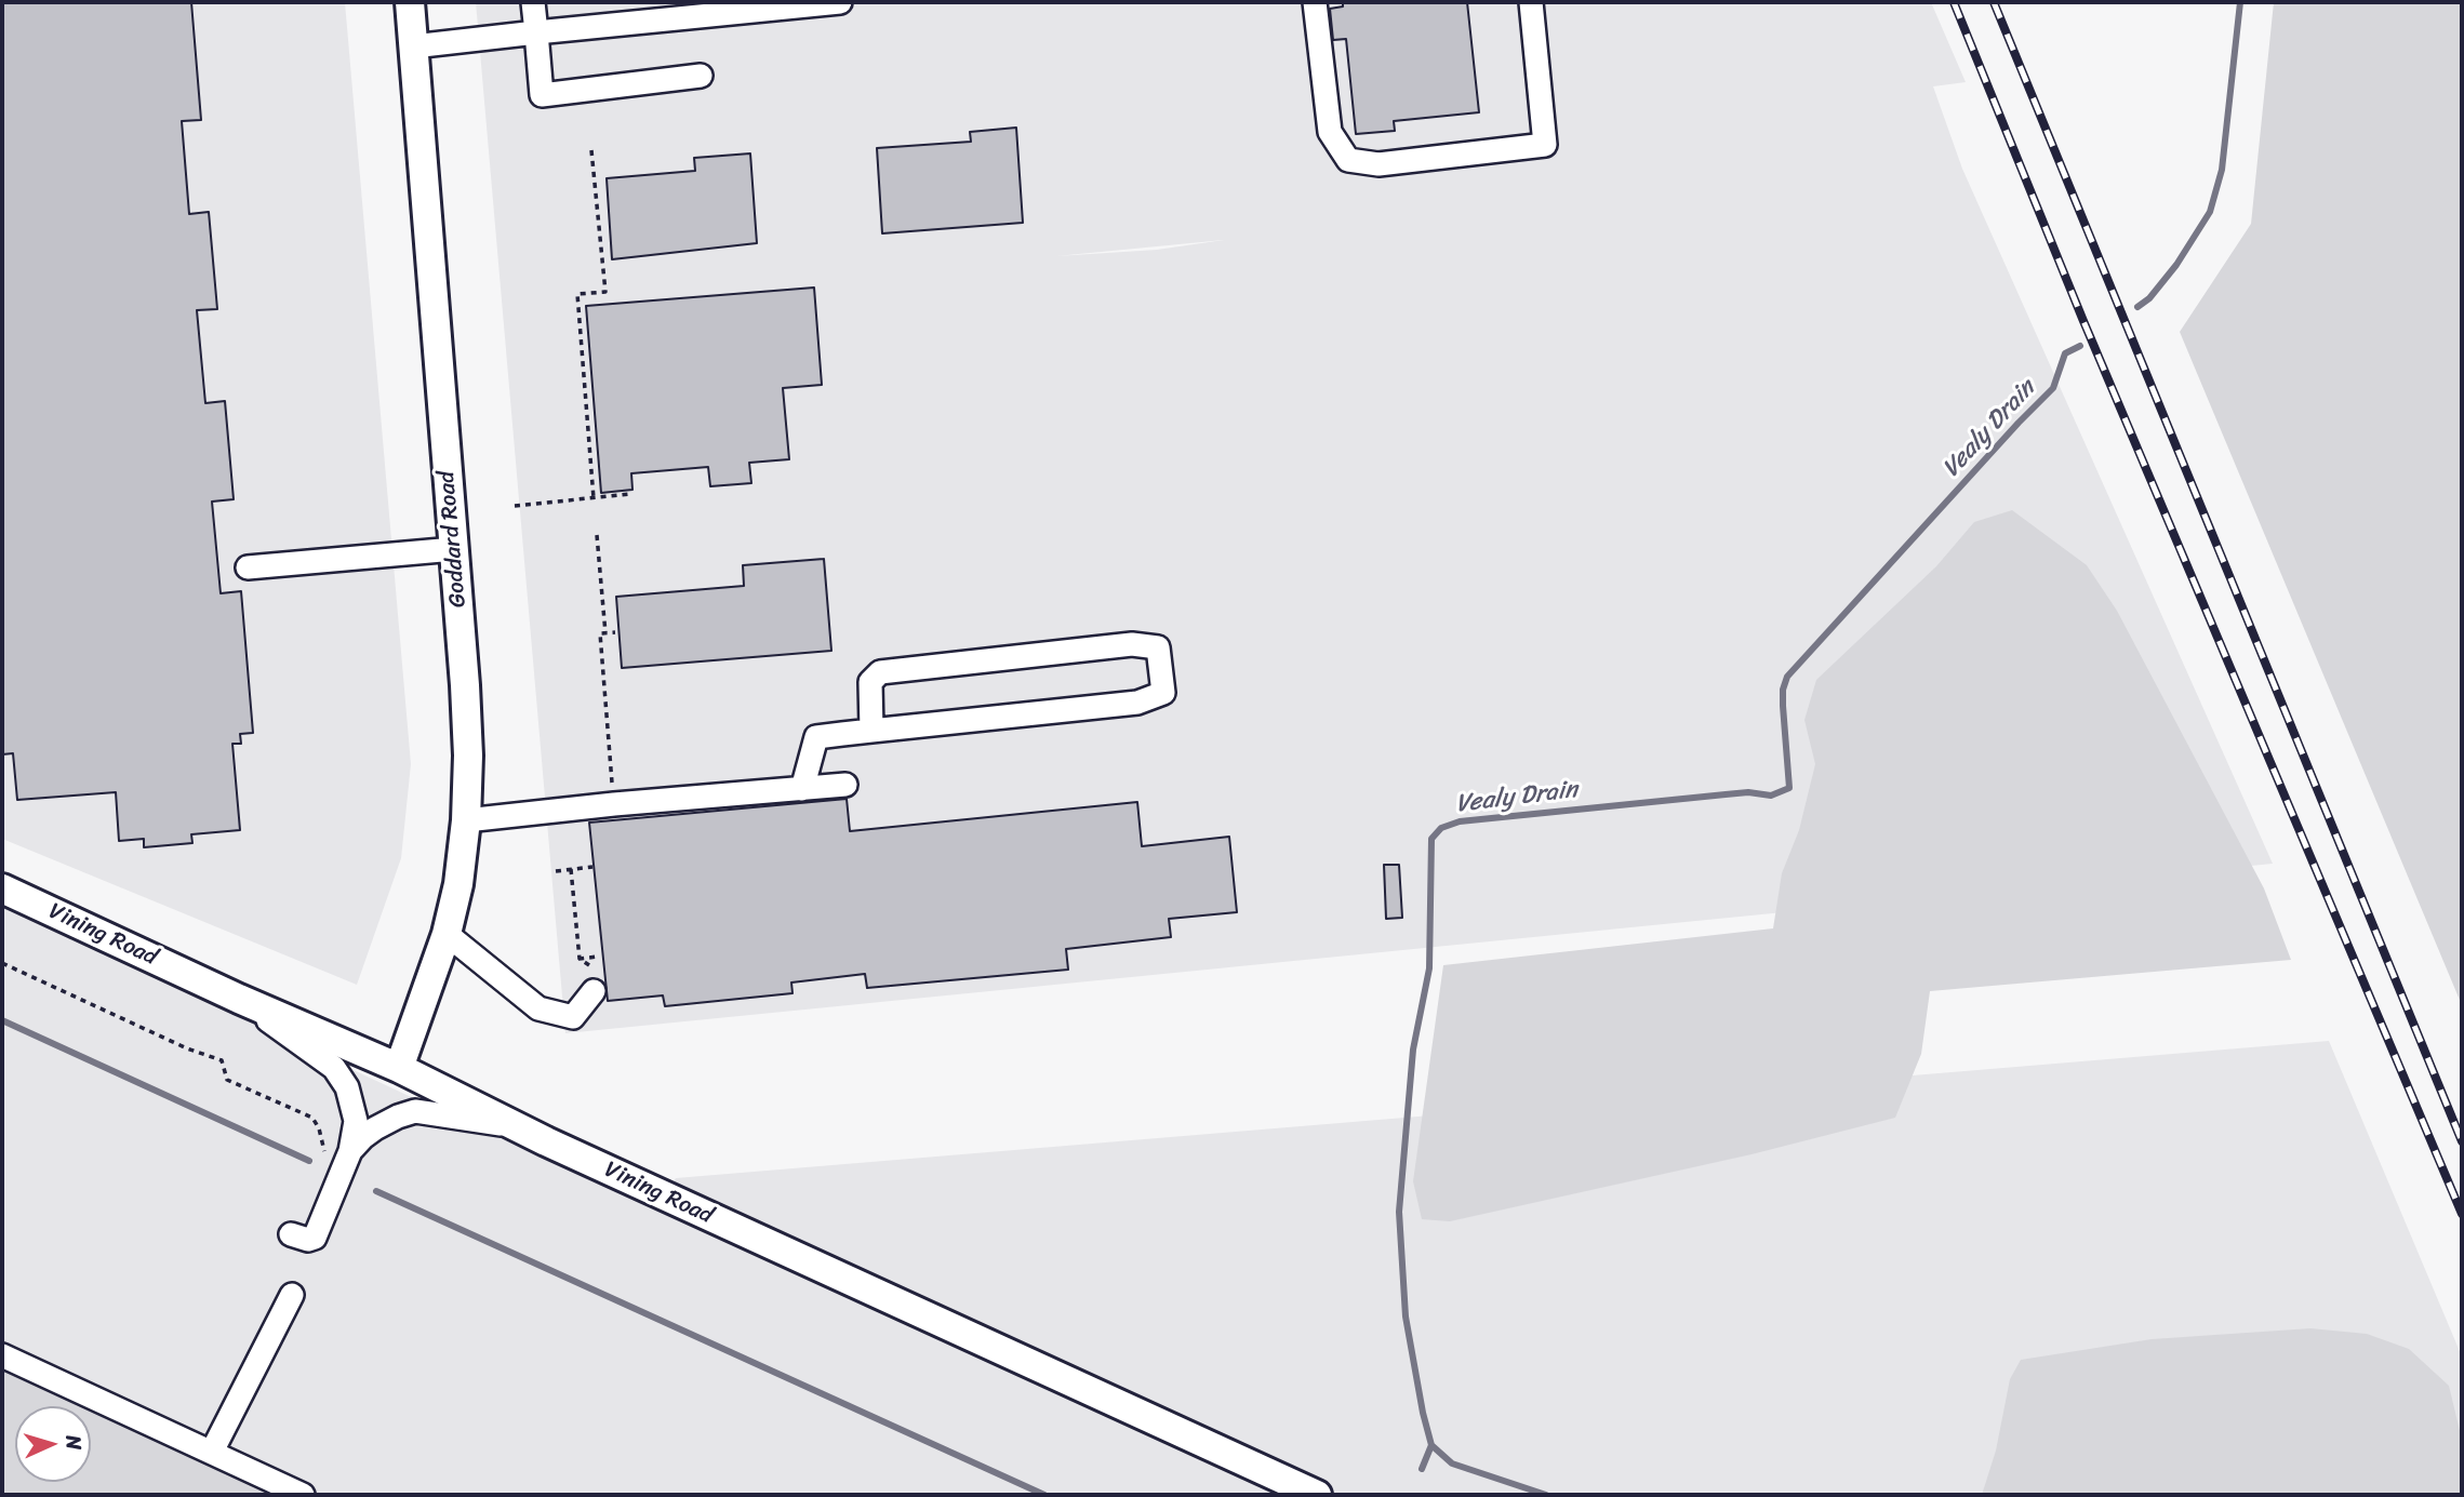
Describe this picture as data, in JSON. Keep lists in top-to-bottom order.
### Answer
{
  "streets": {
    "main road": ["Goddard Road", "Vining Road"]
  },
  "crossings": [
    ["Goddard Road", "Vining Road"]
  ],
  "water": ["Vealy Drain"],
  "north": "right"
}
